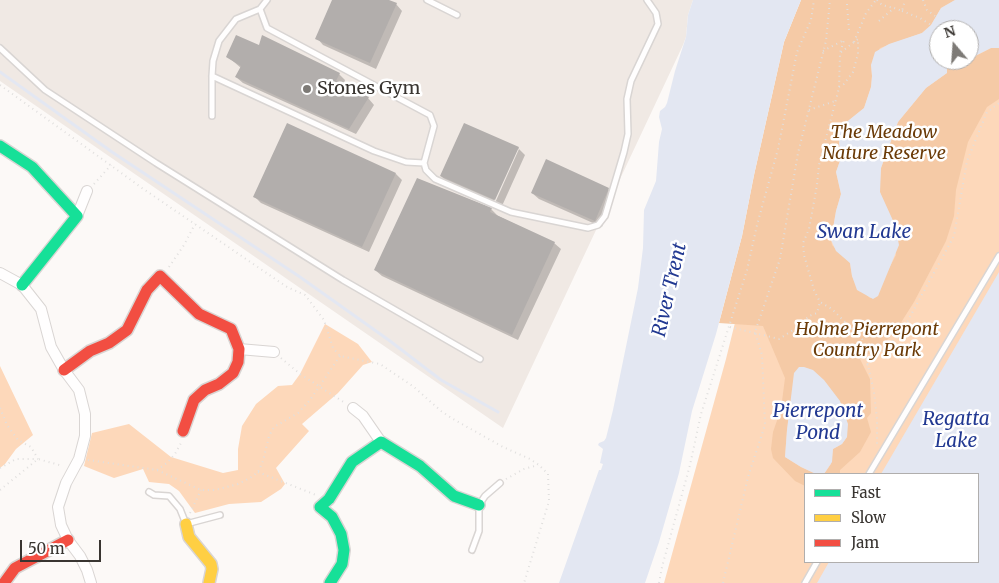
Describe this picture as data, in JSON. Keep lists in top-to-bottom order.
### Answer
{
  "water": [
    "Swan Lake",
    "River Trent",
    "Pierrepont Pond",
    "Regatta Lake"
  ],
  "parks": ["The Meadow Nature Reserve", "Holme Pierrepont Country Park"],
  "places": ["Stones Gym"],
  "legend": ["Fast", "Slow", "Jam"],
  "scale_bar": "50 m",
  "north": "top"
}
